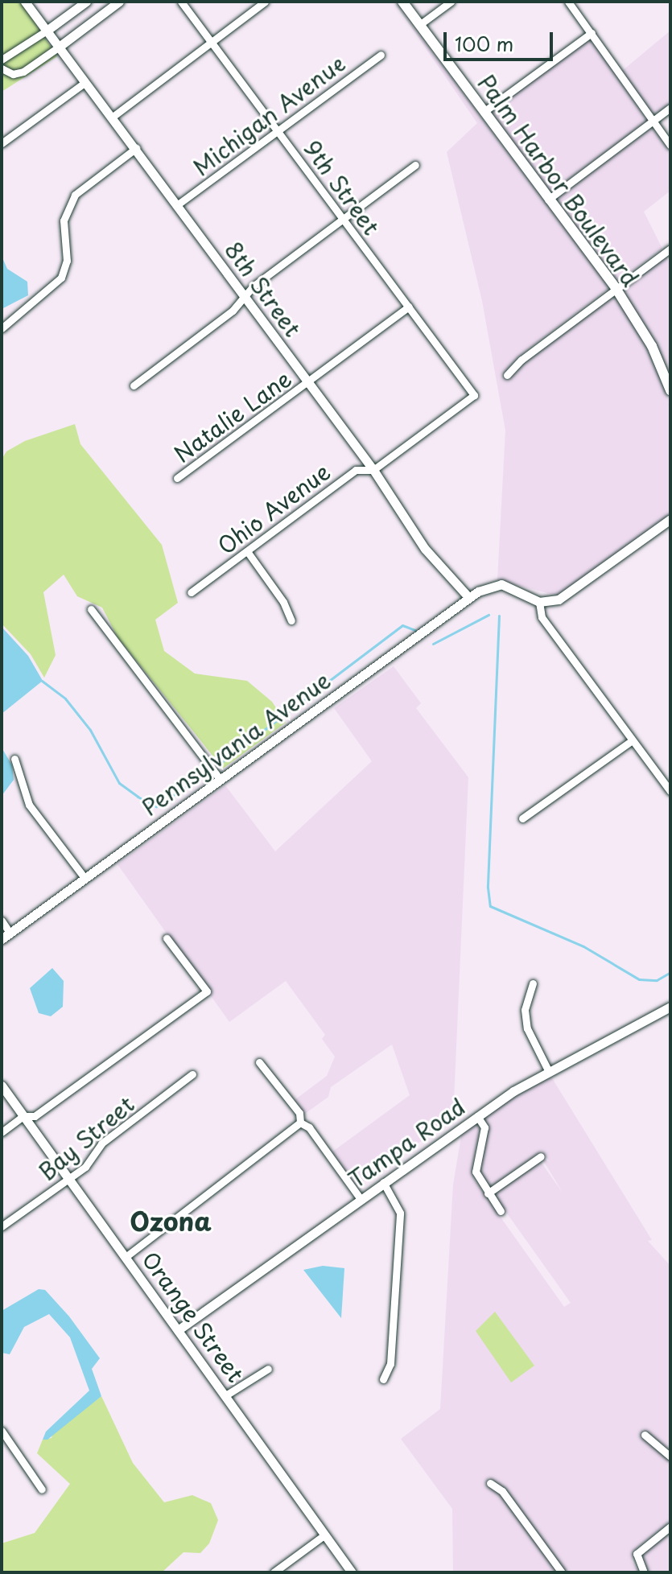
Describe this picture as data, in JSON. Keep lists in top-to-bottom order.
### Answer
{
  "streets": {
    "main road": ["Palm Harbor Boulevard"],
    "street": [
      "Michigan Avenue",
      "9th Street",
      "8th Street",
      "Natalie Lane",
      "Ohio Avenue",
      "Pennsylvania Avenue",
      "Bay Street",
      "Tampa Road",
      "Orange Street"
    ]
  },
  "crossings": [
    ["Michigan Avenue", "9th Street"],
    ["Michigan Avenue", "8th Street"],
    ["9th Street", "Natalie Lane"],
    ["9th Street", "Ohio Avenue"],
    ["8th Street", "Natalie Lane"],
    ["8th Street", "Ohio Avenue"],
    ["8th Street", "Pennsylvania Avenue"],
    ["Bay Street", "Orange Street"],
    ["Tampa Road", "Orange Street"]
  ],
  "districts": ["Ozona"],
  "scale_bar": "100 m"
}
